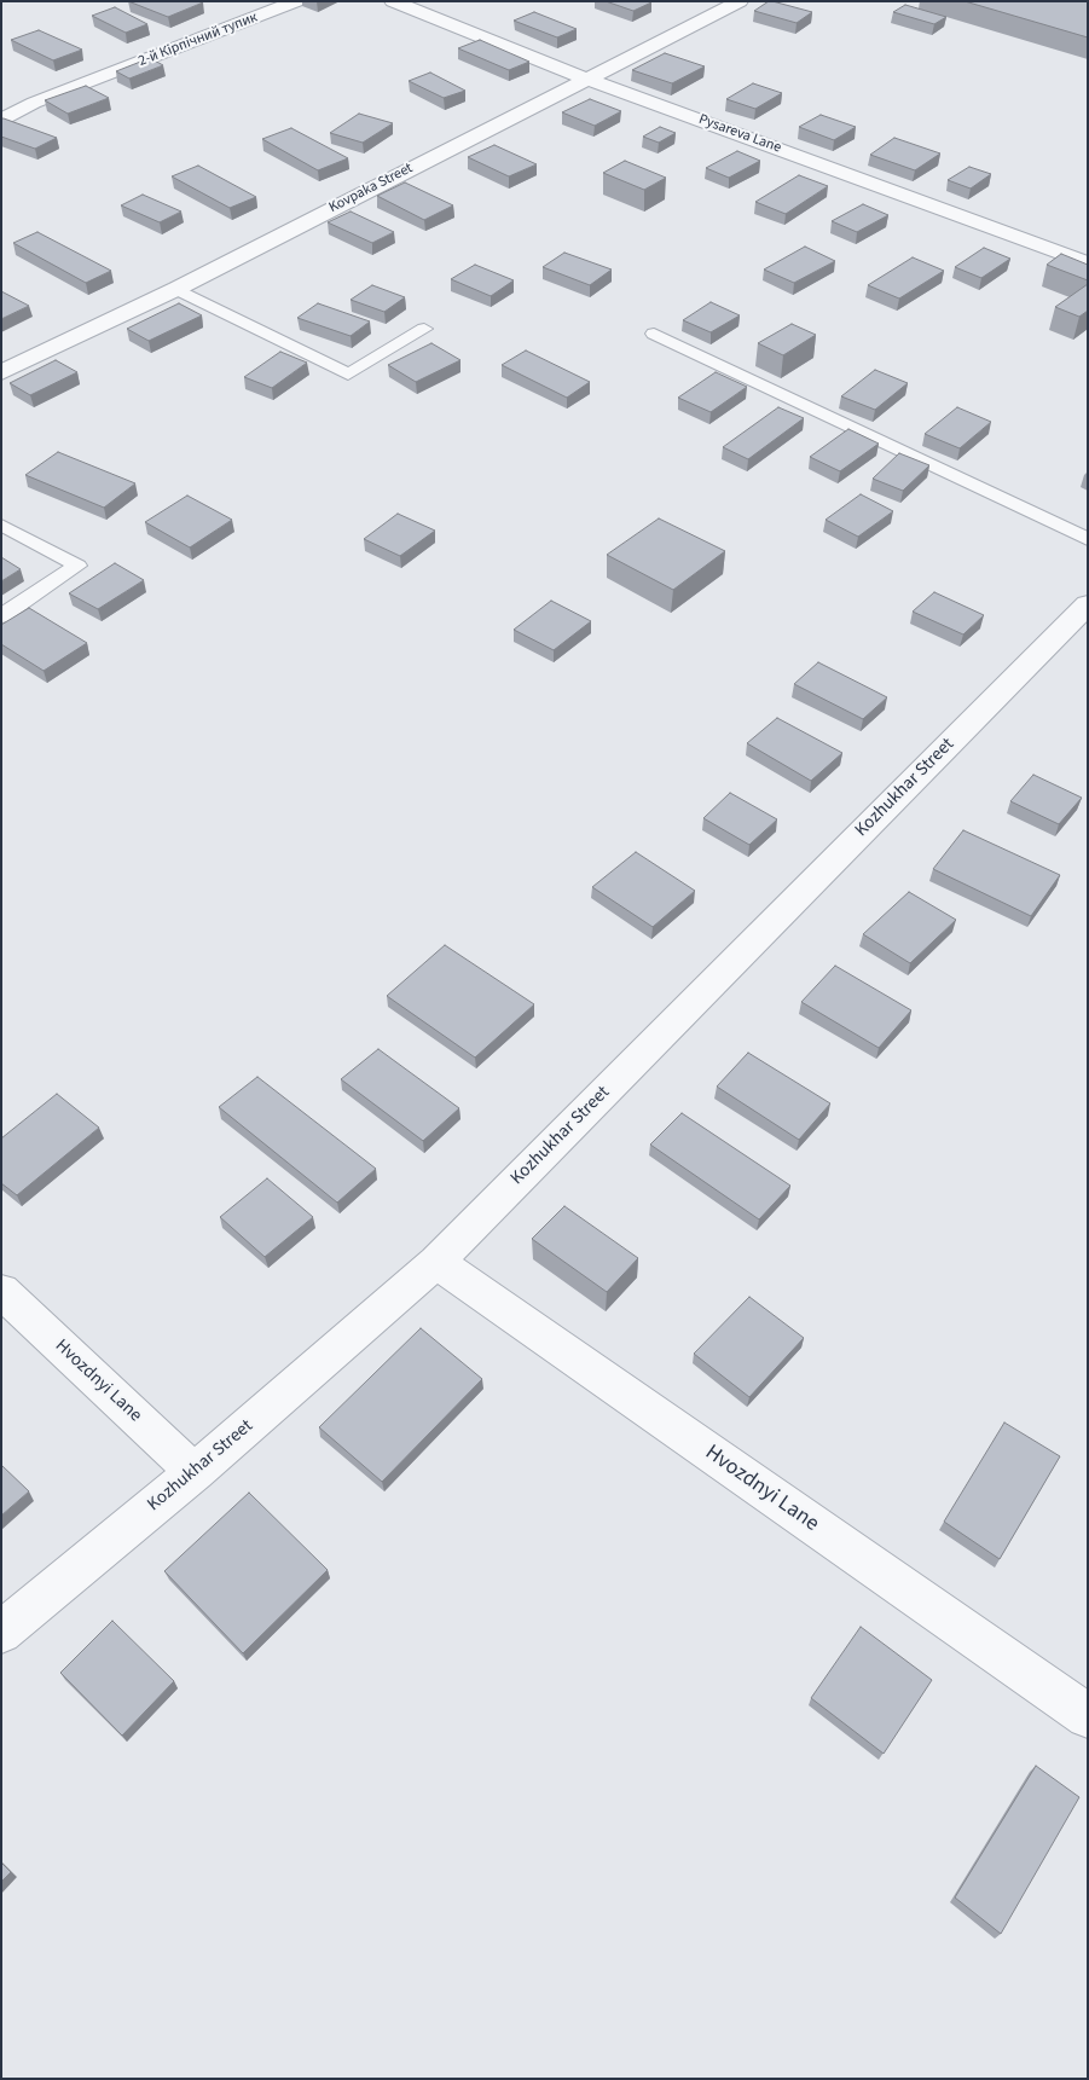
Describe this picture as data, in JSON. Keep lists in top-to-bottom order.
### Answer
{
  "streets": {
    "street": [
      "2-й Кірпічний тупик",
      "Pysareva Lane",
      "Kovpaka Street",
      "Kozhukhar Street",
      "Hvozdnyi Lane"
    ]
  },
  "crossings": [
    ["Pysareva Lane", "Kovpaka Street"],
    ["Kozhukhar Street", "Hvozdnyi Lane"]
  ]
}
